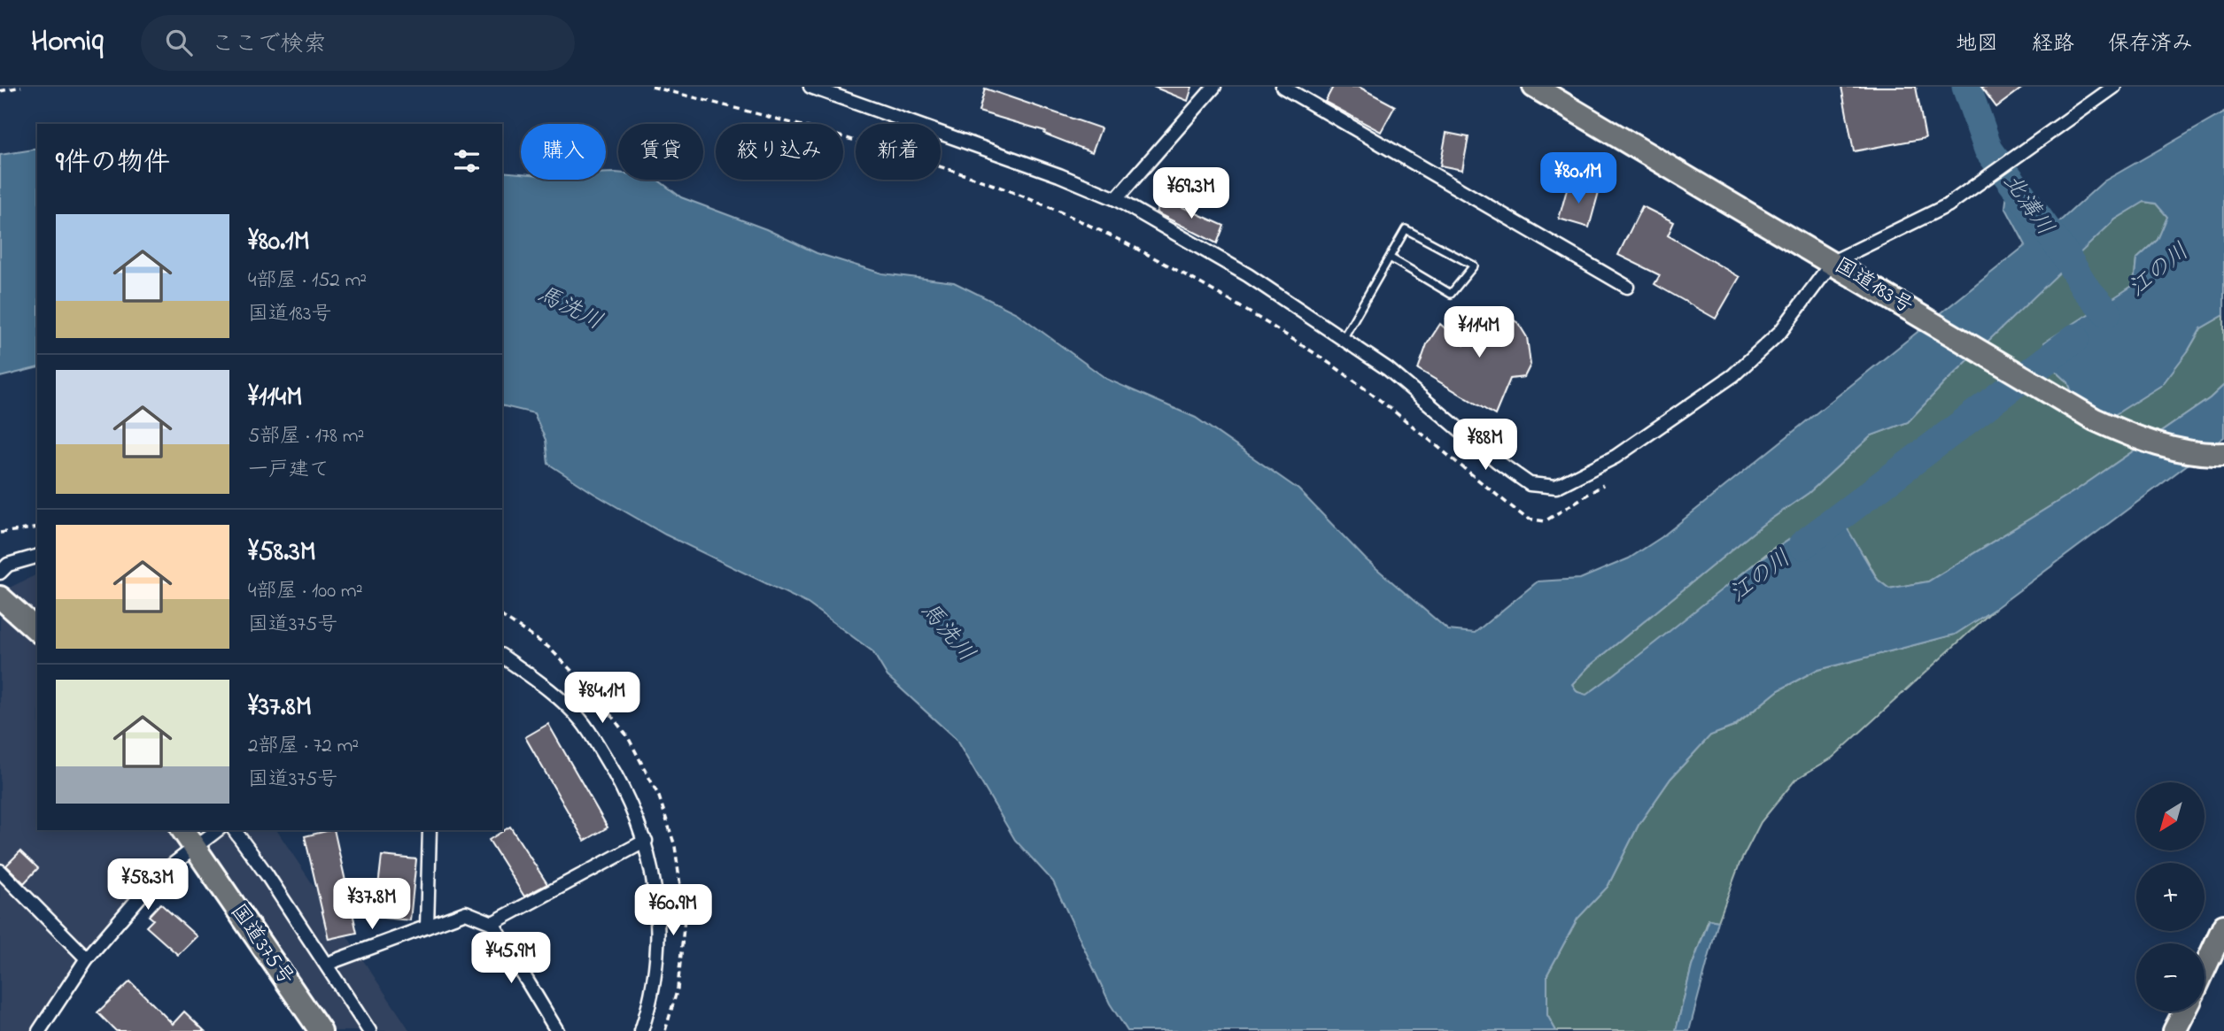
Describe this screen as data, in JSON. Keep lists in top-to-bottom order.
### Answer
{
  "streets": {
    "highway": ["国道183号", "国道375号"]
  },
  "water": ["北溝川", "江の川", "馬洗川"],
  "north": "bottom left",
  "page": {
    "header": "Homiq",
    "search": "ここで検索",
    "nav": ["地図", "経路", "保存済み"],
    "chip": [
      "購入",
      "賃貸",
      "絞り込み",
      "新着"
    ],
    "heading": "9件の物件",
    "price": [
      "¥80.1M",
      "¥69.3M",
      "¥114M",
      "¥88M",
      "¥84.1M",
      "¥58.3M",
      "¥37.8M",
      "¥60.9M",
      "¥45.9M"
    ],
    "list": [
      {
        "name": "¥80.1M",
        "note": "4部屋 · 152 m² · 国道183号"
      },
      {
        "name": "¥114M",
        "note": "5部屋 · 178 m² · 一戸建て"
      },
      {
        "name": "¥58.3M",
        "note": "4部屋 · 100 m² · 国道375号"
      },
      {
        "name": "¥37.8M",
        "note": "2部屋 · 72 m² · 国道375号"
      }
    ],
    "map_buttons": ["+", "−"]
  }
}
